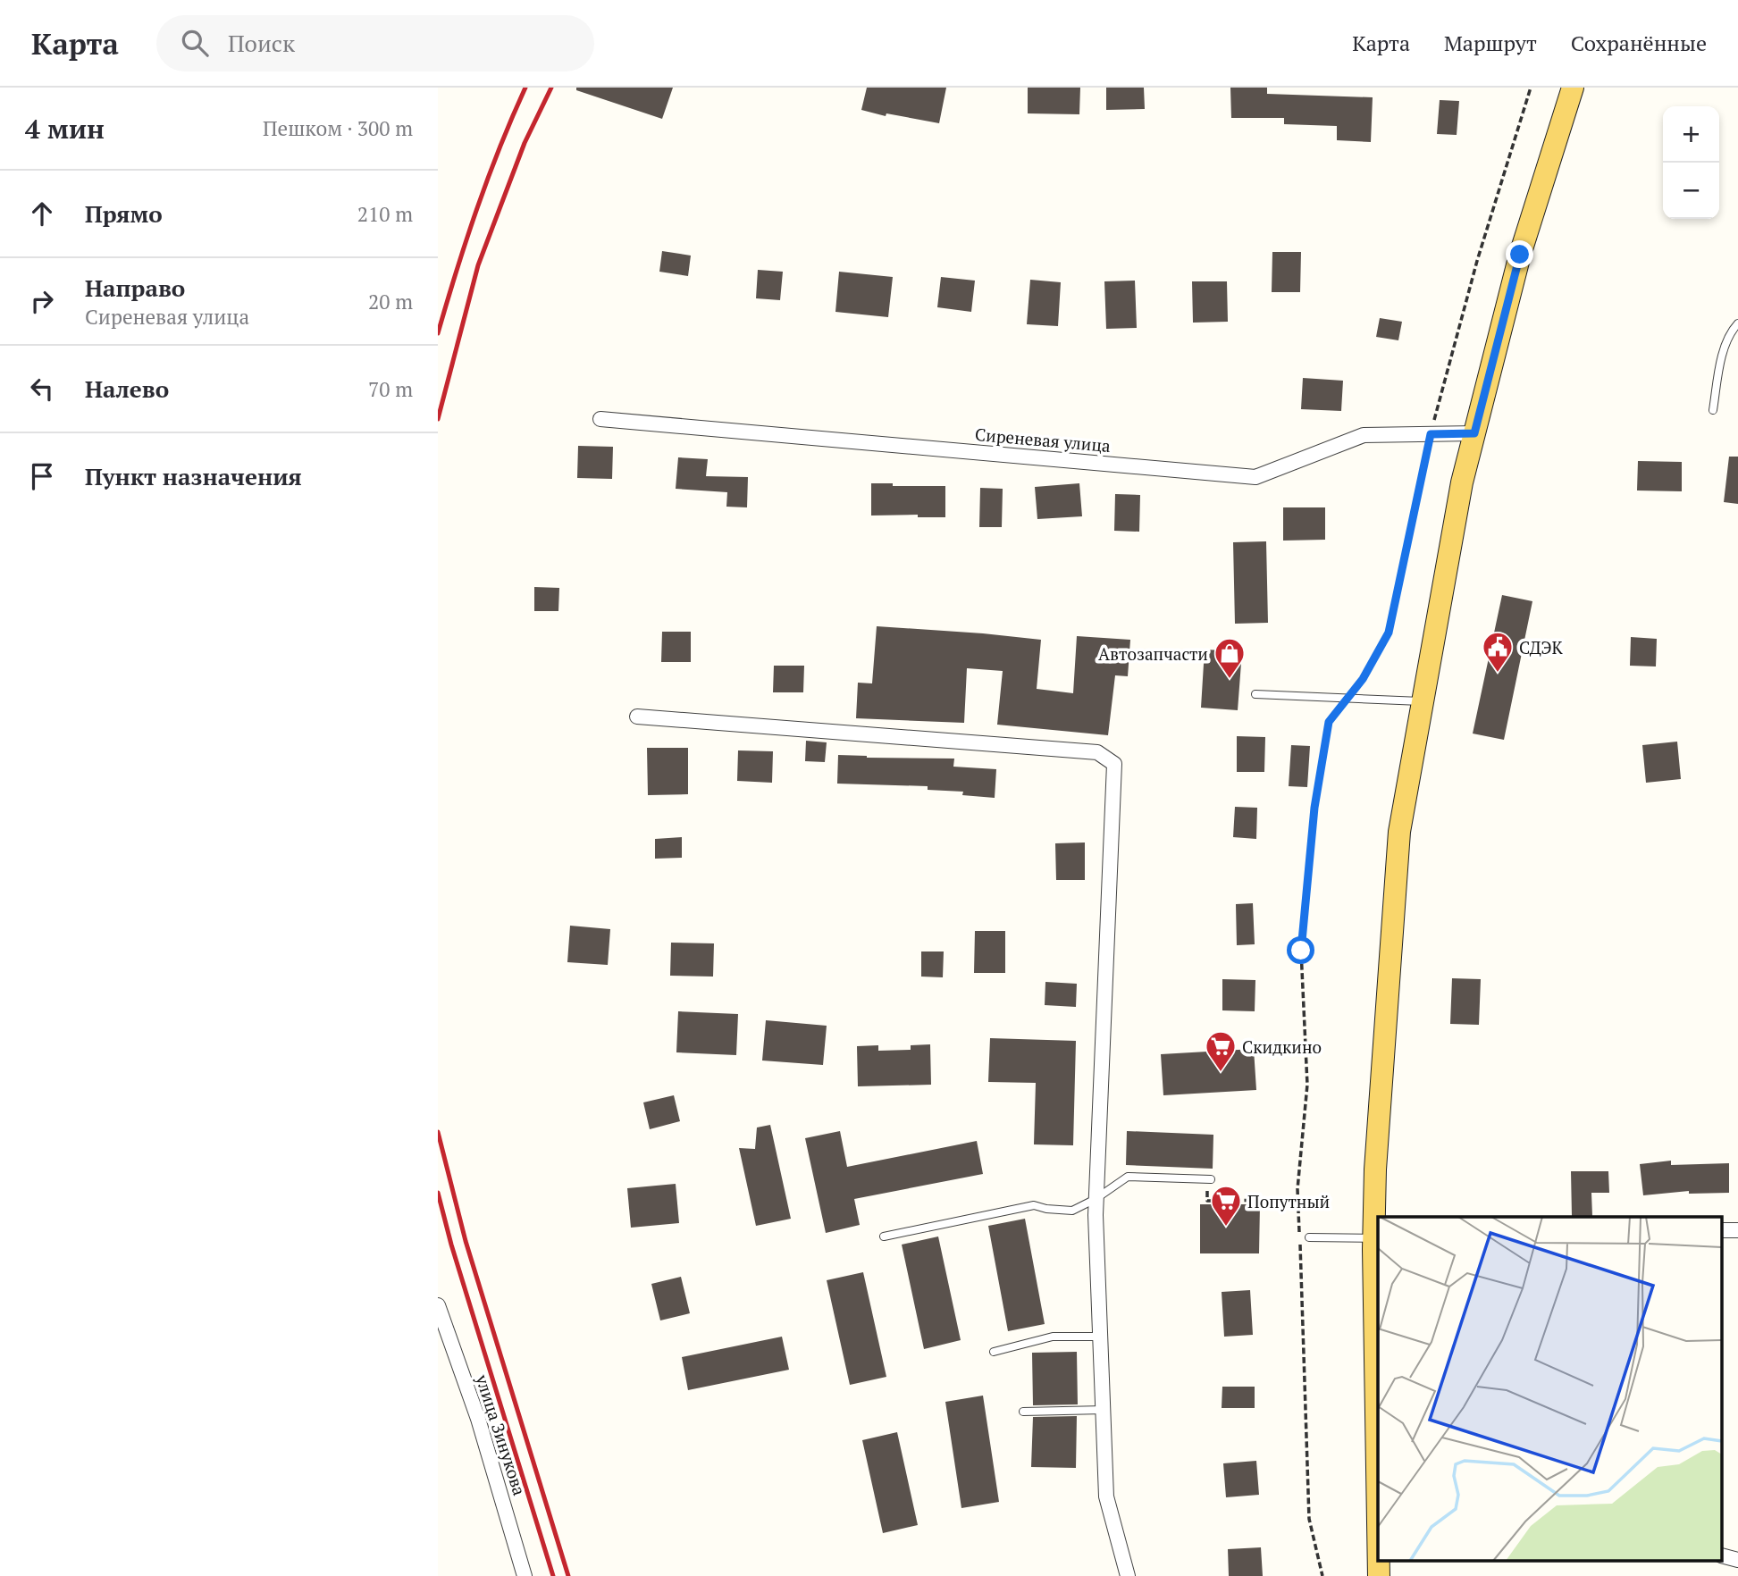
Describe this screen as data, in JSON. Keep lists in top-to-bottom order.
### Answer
{
  "streets": {
    "street": ["Сиреневая улица", "улица Зинукова"]
  },
  "places": {
    "public building": ["СДЭК"],
    "shop": ["Автозапчасти"],
    "supermarket": ["Скидкино", "Попутный"]
  },
  "page": {
    "header": "Карта",
    "search": "Поиск",
    "nav": ["Карта", "Маршрут", "Сохранённые"],
    "heading": ["4 мин", "Пешком · 300 m"],
    "map_buttons": ["+", "−"],
    "list": [
      ["Прямо", "210 m"],
      ["Направо", "Сиреневая улица", "20 m"],
      ["Налево", "70 m"],
      "Пункт назначения"
    ]
  }
}
